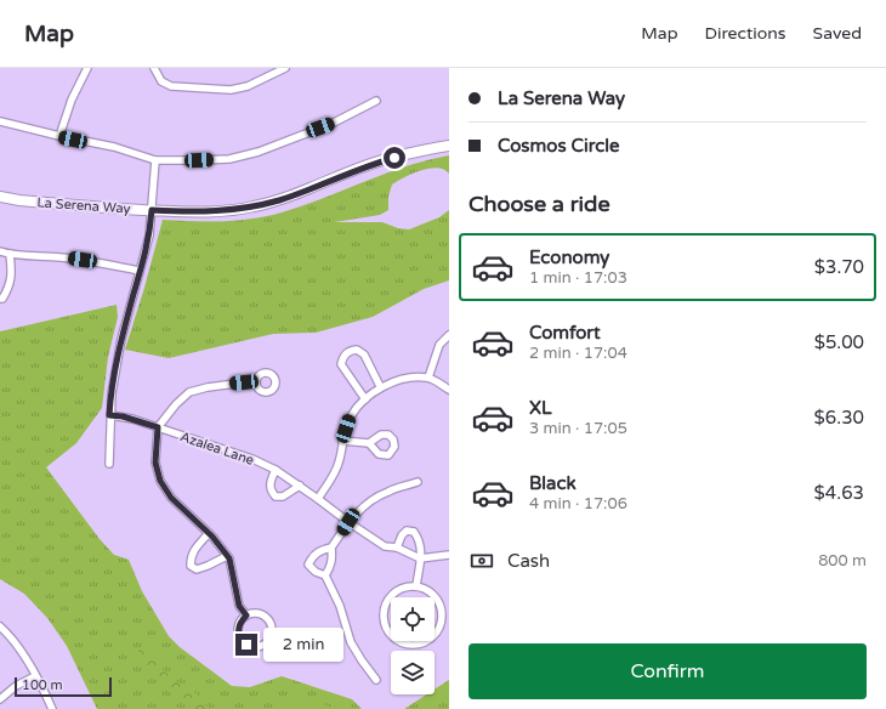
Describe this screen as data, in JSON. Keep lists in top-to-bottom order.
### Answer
{
  "streets": {
    "main road": ["La Serena Way"],
    "street": ["Azalea Lane"]
  },
  "scale_bar": "100 m",
  "page": {
    "header": "Map",
    "nav": ["Map", "Directions", "Saved"],
    "banner": ["La Serena Way", "Cosmos Circle"],
    "heading": "Choose a ride",
    "list": [
      {
        "name": "Economy",
        "note": "1 min · 17:03",
        "value": "$3.70"
      },
      {
        "name": "Comfort",
        "note": "2 min · 17:04",
        "value": "$5.00"
      },
      {
        "name": "XL",
        "note": "3 min · 17:05",
        "value": "$6.30"
      },
      {
        "name": "Black",
        "note": "4 min · 17:06",
        "value": "$4.63"
      }
    ],
    "pay": ["Cash", "800 m"],
    "bubble": "2 min",
    "buttons": "Confirm",
    "scale": "100 m"
  }
}
